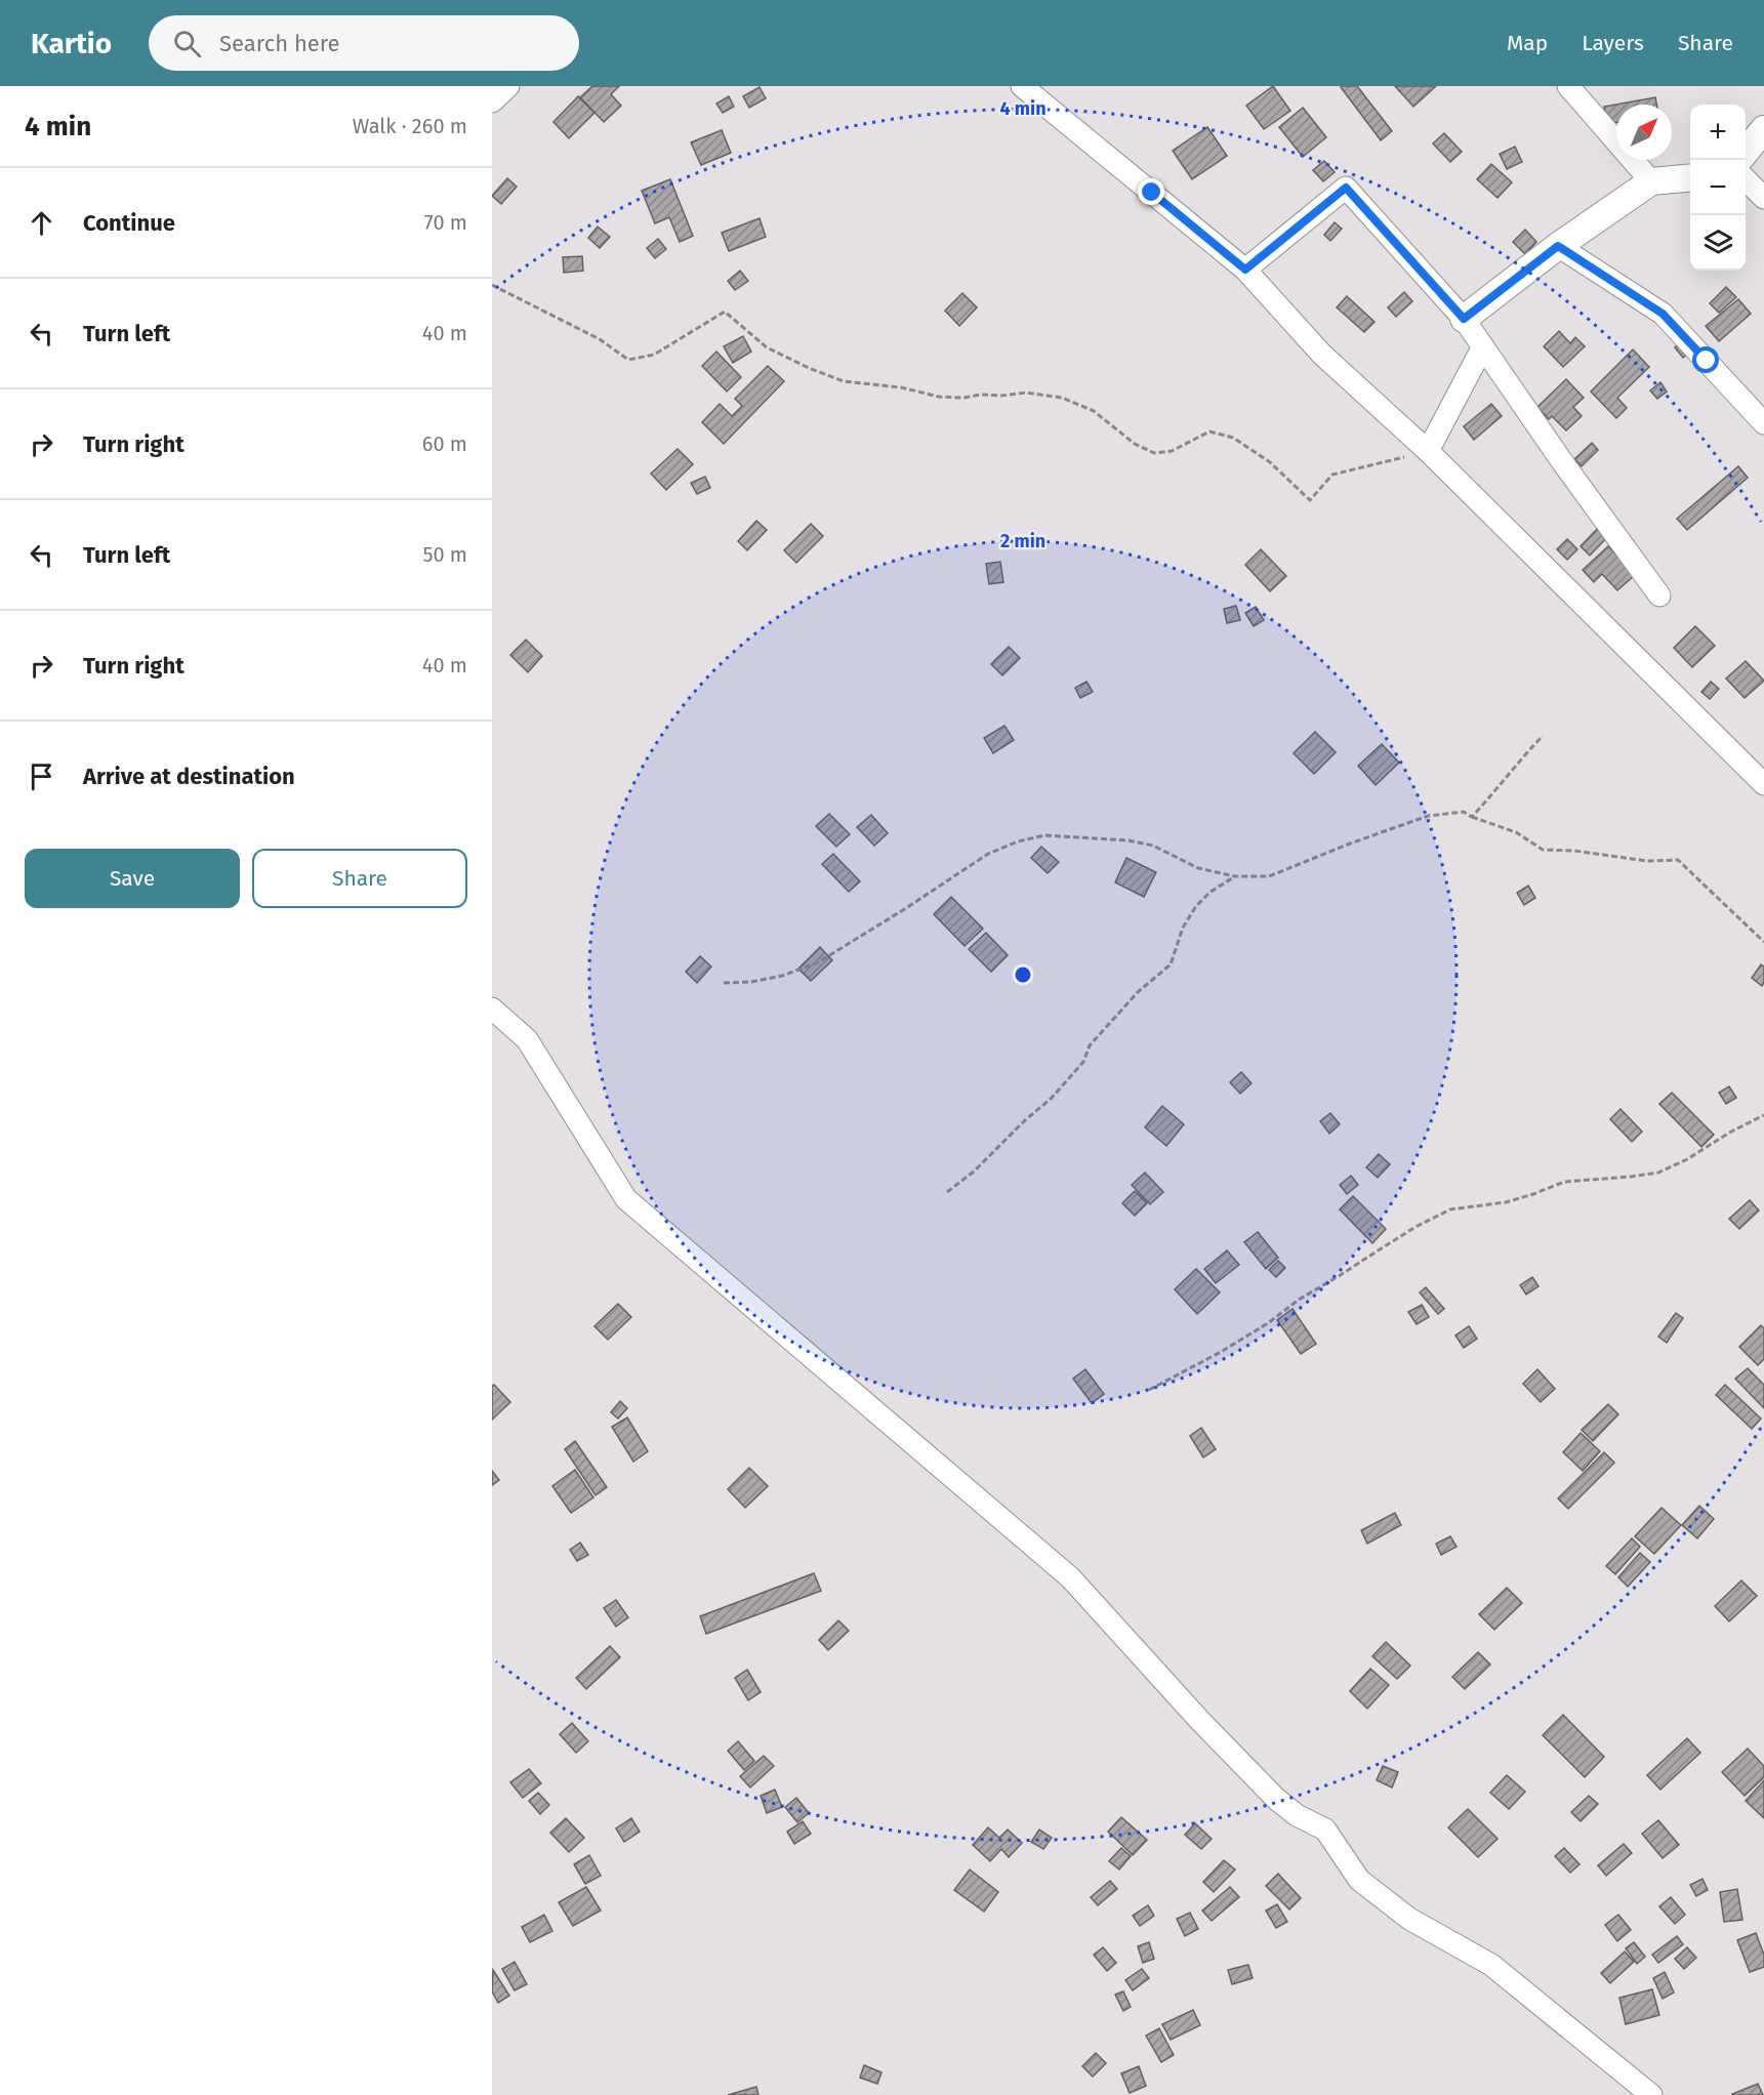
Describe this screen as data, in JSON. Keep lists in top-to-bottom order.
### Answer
{
  "north": "top right",
  "page": {
    "header": "Kartio",
    "search": "Search here",
    "nav": ["Map", "Layers", "Share"],
    "heading": ["4 min", "Walk · 260 m"],
    "map_buttons": ["+", "−"],
    "list": [
      ["Continue", "70 m"],
      ["Turn left", "40 m"],
      ["Turn right", "60 m"],
      ["Turn left", "50 m"],
      ["Turn right", "40 m"],
      "Arrive at destination"
    ],
    "buttons": ["Save", "Share"]
  },
  "rings": ["4 min", "2 min"]
}
